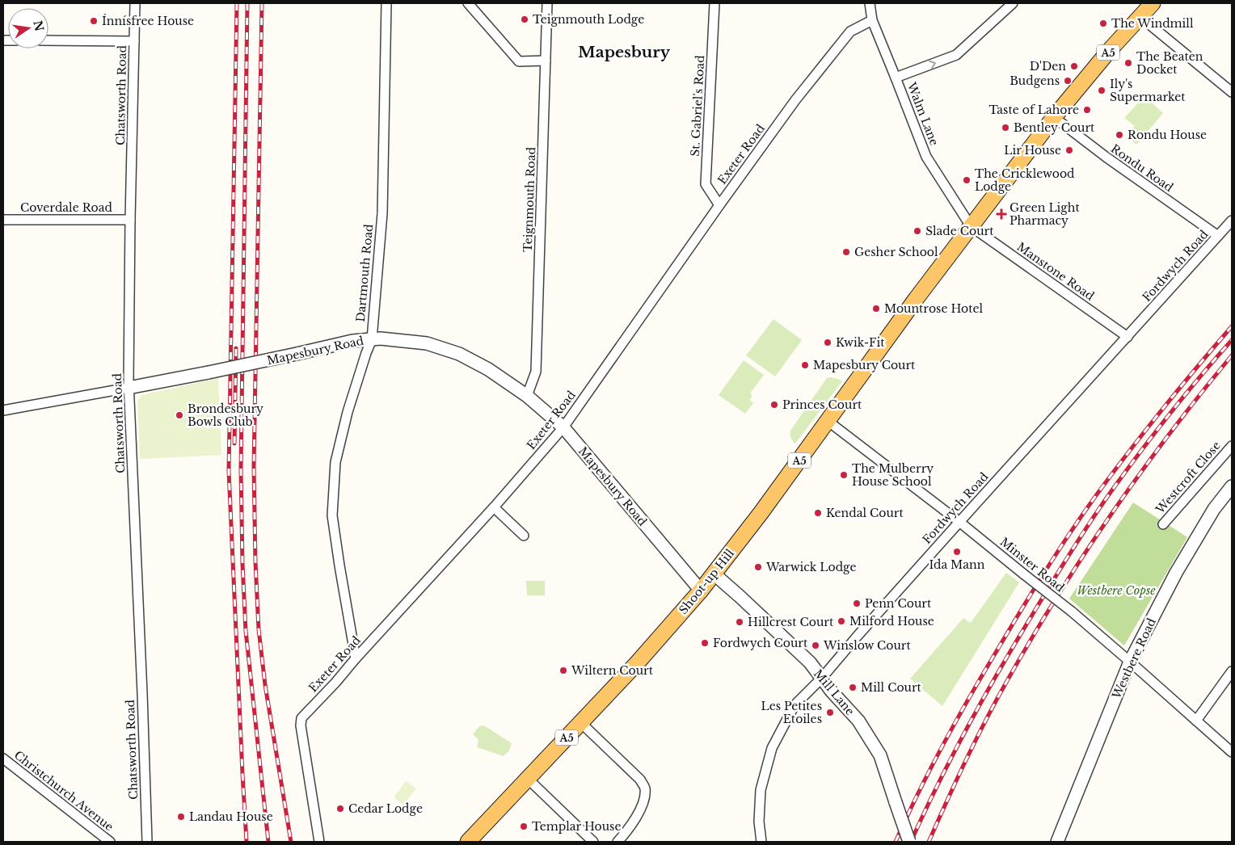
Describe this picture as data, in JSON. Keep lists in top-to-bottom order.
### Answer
{
  "streets": {
    "main road": ["A5", "Shoot-up Hill"],
    "street": [
      "Chatsworth Road",
      "St. Gabriel's Road",
      "Walm Lane",
      "Exeter Road",
      "Rondu Road",
      "Teignmouth Road",
      "Coverdale Road",
      "Fordwych Road",
      "Manstone Road",
      "Dartmouth Road",
      "Mapesbury Road",
      "Westcroft Close",
      "Minster Road",
      "Westbere Road",
      "Mill Lane",
      "Christchurch Avenue"
    ]
  },
  "crossings": [
    ["A5", "Walm Lane"],
    ["A5", "Rondu Road"],
    ["A5", "Manstone Road"],
    ["A5", "Shoot-up Hill"],
    ["Chatsworth Road", "Coverdale Road"],
    ["Chatsworth Road", "Mapesbury Road"],
    ["St. Gabriel's Road", "Exeter Road"],
    ["Walm Lane", "Exeter Road"],
    ["Walm Lane", "Manstone Road"],
    ["Walm Lane", "Shoot-up Hill"],
    ["Exeter Road", "Dartmouth Road"],
    ["Exeter Road", "Mapesbury Road"],
    ["Rondu Road", "Fordwych Road"],
    ["Teignmouth Road", "Mapesbury Road"],
    ["Fordwych Road", "Manstone Road"],
    ["Fordwych Road", "Minster Road"],
    ["Fordwych Road", "Mill Lane"],
    ["Manstone Road", "Shoot-up Hill"],
    ["Dartmouth Road", "Mapesbury Road"],
    ["Mapesbury Road", "Shoot-up Hill"],
    ["Minster Road", "Shoot-up Hill"],
    ["Minster Road", "Westbere Road"],
    ["Shoot-up Hill", "Mill Lane"]
  ],
  "districts": ["Mapesbury"],
  "parks": ["Westbere Copse"],
  "places": {
    "other": [
      "Teignmouth Lodge",
      "Ínnísfree House",
      "The Windmill",
      "The Beaten Docket",
      "D'Den",
      "Budgens",
      "Ily's Supermarket",
      "Taste of Lahore",
      "Bentley Court",
      "Rondu House",
      "Lir House",
      "The Cricklewood Lodge",
      "Slade Court",
      "Gesher School",
      "Mountrose Hotel",
      "Kwik-Fit",
      "Mapesbury Court",
      "Princes Court",
      "Brondesbury Bowls Club",
      "The Mulberry House School",
      "Kendal Court",
      "Ida Mann",
      "Warwick Lodge",
      "Penn Court",
      "Milford House",
      "Hillcrest Court",
      "Fordwych Court",
      "Winslow Court",
      "Wiltern Court",
      "Mill Court",
      "Les Petites Etoiles",
      "Cedar Lodge",
      "Landau House",
      "Templar House"
    ],
    "health": ["Green Light Pharmacy"]
  },
  "north": "right"
}
